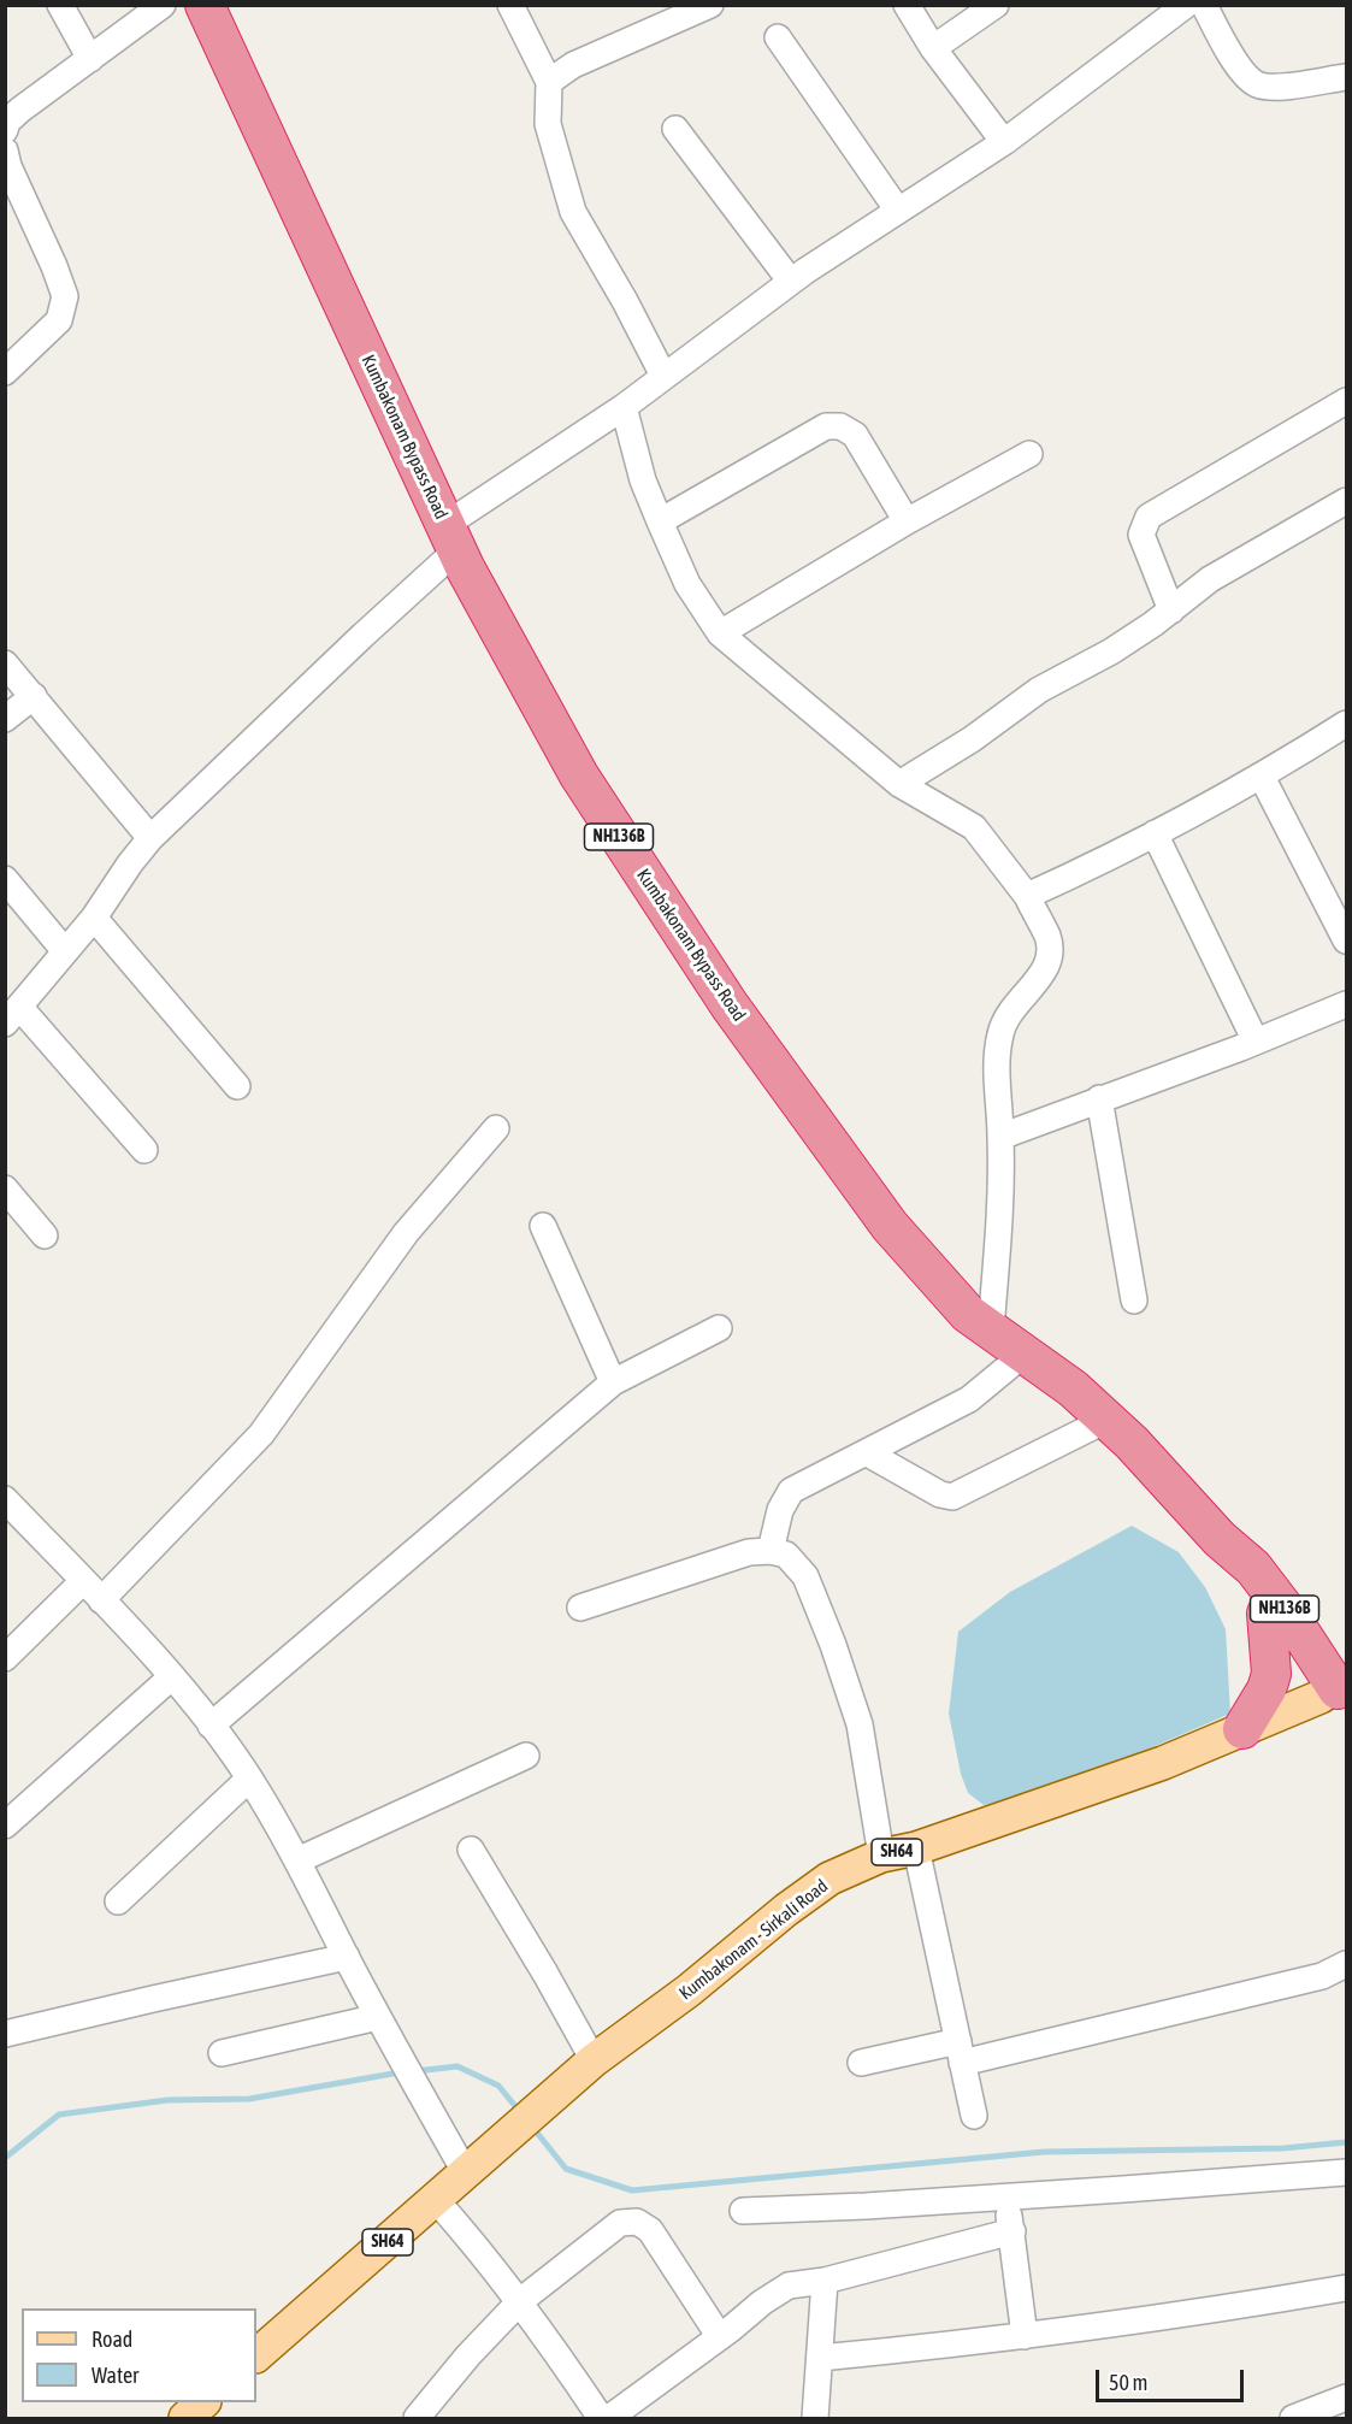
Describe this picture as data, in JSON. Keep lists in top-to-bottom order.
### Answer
{
  "streets": {
    "highway": ["Kumbakonam Bypass Road", "NH136B"],
    "main road": ["SH64", "Kumbakonam - Sirkali Road"]
  },
  "crossings": [
    ["Kumbakonam Bypass Road", "Kumbakonam - Sirkali Road"]
  ],
  "legend": ["Road", "Water"],
  "scale_bar": "50 m"
}
